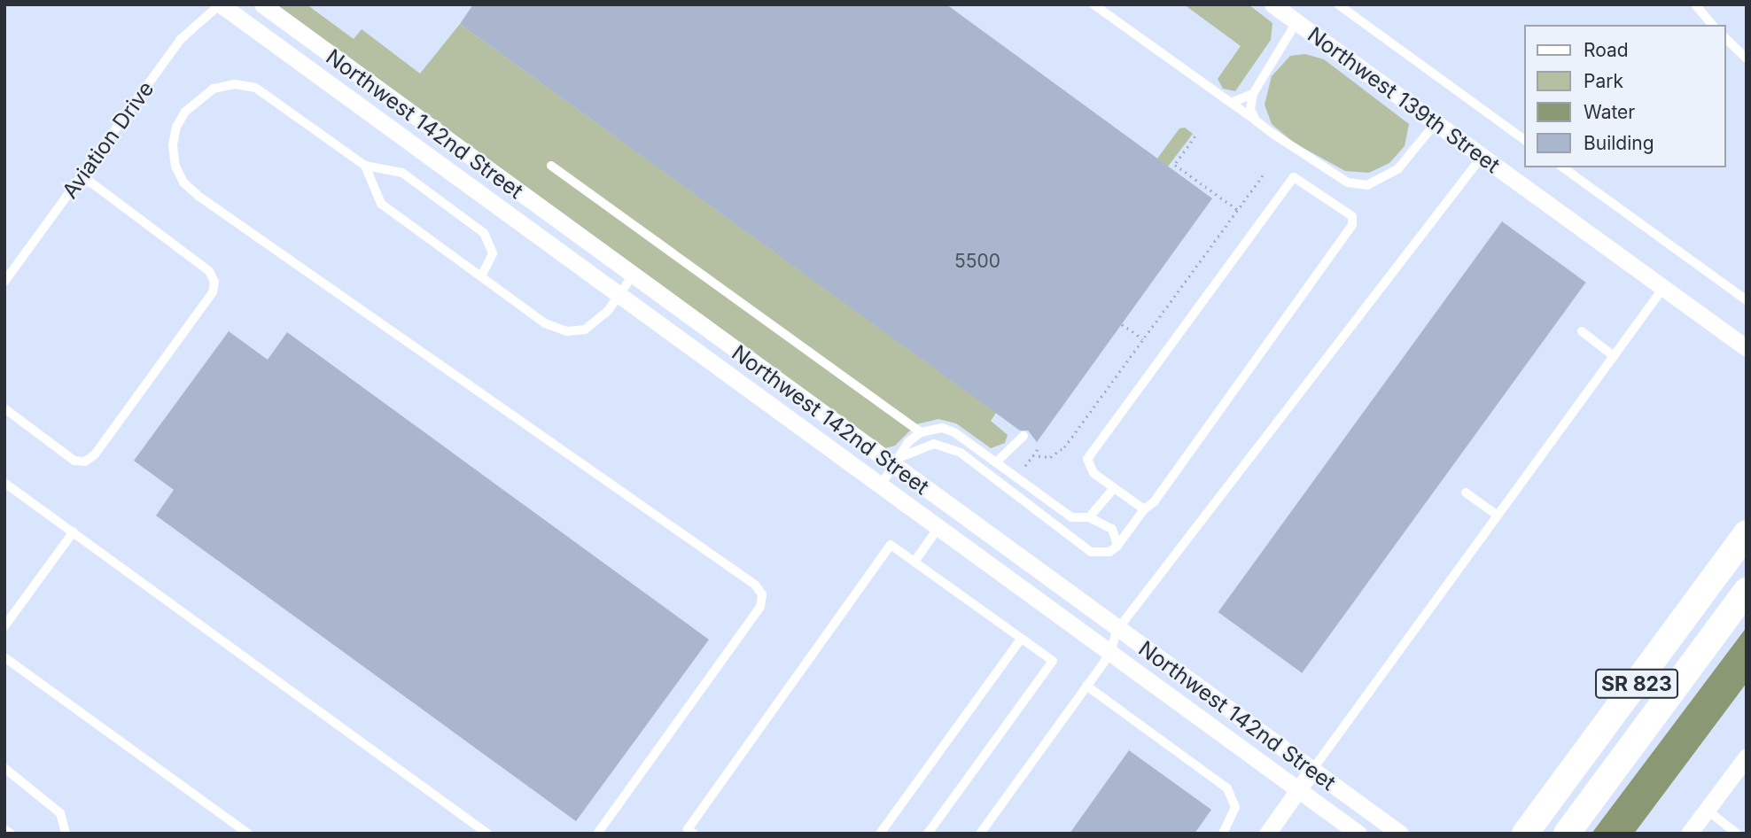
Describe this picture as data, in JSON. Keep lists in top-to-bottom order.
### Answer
{
  "streets": {
    "main road": ["SR 823"],
    "street": ["Northwest 139th Street", "Northwest 142nd Street"],
    "lane": ["Aviation Drive"]
  },
  "crossings": [
    ["Northwest 142nd Street", "Aviation Drive"]
  ],
  "house_numbers": ["5500"],
  "legend": [
    "Road",
    "Park",
    "Water",
    "Building"
  ]
}
